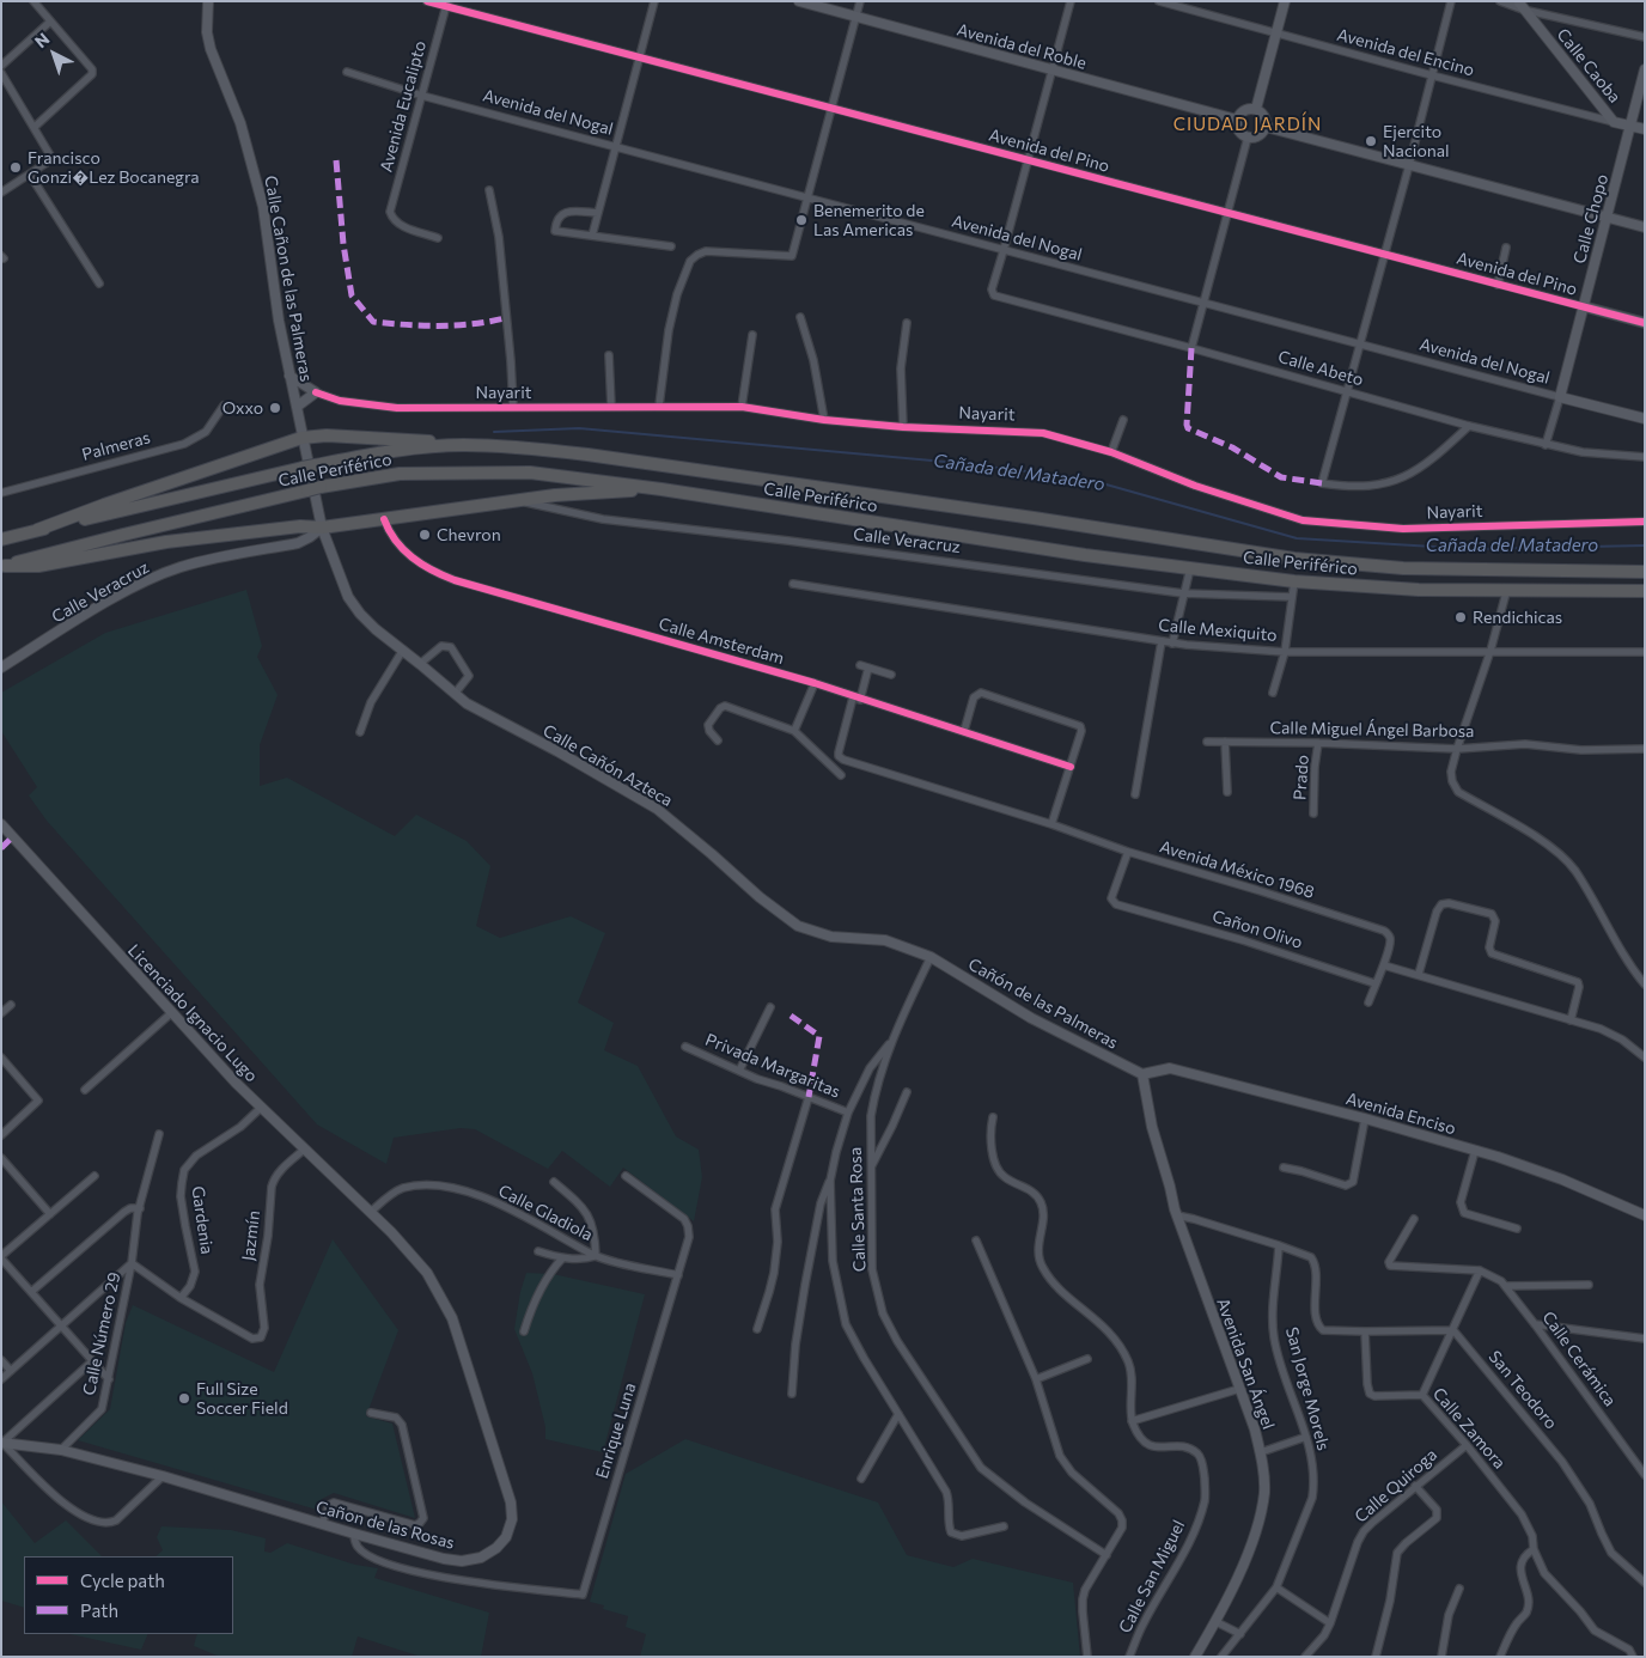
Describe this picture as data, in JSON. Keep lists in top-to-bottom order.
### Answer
{
  "streets": {
    "highway": ["Calle Periférico"],
    "main road": [
      "Avenida del Roble",
      "Avenida del Encino",
      "Calle Caoba",
      "Avenida del Nogal",
      "Avenida del Pino",
      "Calle Chopo",
      "Calle Cañon de las Palmeras",
      "Calle Veracruz",
      "Calle Cañón Azteca",
      "Cañón de las Palmeras",
      "Licenciado Ignacio Lugo",
      "Avenida Enciso",
      "Avenida San Ángel",
      "Cañon de las Rosas"
    ],
    "street": [
      "Avenida Eucalipto",
      "Calle Abeto",
      "Nayarit",
      "Palmeras",
      "Calle Mexiquito",
      "Calle Amsterdam",
      "Calle Miguel Ángel Barbosa",
      "Prado",
      "Avenida México 1968",
      "Cañon Olivo",
      "Privada Margaritas",
      "Calle Santa Rosa",
      "Calle Gladiola",
      "Gardenia",
      "Jazmín",
      "Calle Número 29",
      "Calle Cerámica",
      "San Jorge Morels",
      "San Teodoro",
      "Calle Zamora",
      "Enrique Luna",
      "Calle Quiroga",
      "Calle San Miguel"
    ]
  },
  "crossings": [
    ["Avenida del Encino", "Calle Caoba"],
    ["Avenida del Encino", "Calle Chopo"],
    ["Avenida Eucalipto", "Avenida del Nogal"],
    ["Avenida Eucalipto", "Avenida del Pino"],
    ["Avenida del Nogal", "Calle Chopo"],
    ["Avenida del Nogal", "Calle Abeto"],
    ["Avenida del Pino", "Calle Chopo"],
    ["Calle Chopo", "Calle Abeto"],
    ["Calle Cañon de las Palmeras", "Calle Veracruz"],
    ["Calle Cañon de las Palmeras", "Calle Cañón Azteca"],
    ["Calle Amsterdam", "Avenida México 1968"],
    ["Calle Miguel Ángel Barbosa", "Prado"],
    ["Calle Cañón Azteca", "Cañón de las Palmeras"],
    ["Calle Cañón Azteca", "Calle Santa Rosa"],
    ["Avenida México 1968", "Cañon Olivo"],
    ["Cañón de las Palmeras", "Avenida Enciso"],
    ["Cañón de las Palmeras", "Calle Santa Rosa"],
    ["Cañón de las Palmeras", "Avenida San Ángel"],
    ["Licenciado Ignacio Lugo", "Calle Gladiola"],
    ["Licenciado Ignacio Lugo", "Gardenia"],
    ["Licenciado Ignacio Lugo", "Jazmín"],
    ["Licenciado Ignacio Lugo", "Cañon de las Rosas"],
    ["Avenida Enciso", "Avenida San Ángel"],
    ["Calle Gladiola", "Enrique Luna"],
    ["Calle Gladiola", "Cañon de las Rosas"],
    ["Gardenia", "Jazmín"],
    ["Calle Número 29", "Cañon de las Rosas"],
    ["Calle Zamora", "Calle Quiroga"],
    ["Enrique Luna", "Cañon de las Rosas"]
  ],
  "districts": ["CIUDAD JARDÍN"],
  "water": ["Cañada del Matadero"],
  "places": [
    "Ejercito Nacional",
    "Francisco Gonzi�Lez Bocanegra",
    "Benemerito de Las Americas",
    "Oxxo",
    "Chevron",
    "Rendichicas",
    "Full Size Soccer Field"
  ],
  "legend": ["Cycle path", "Path"],
  "north": "top left"
}
